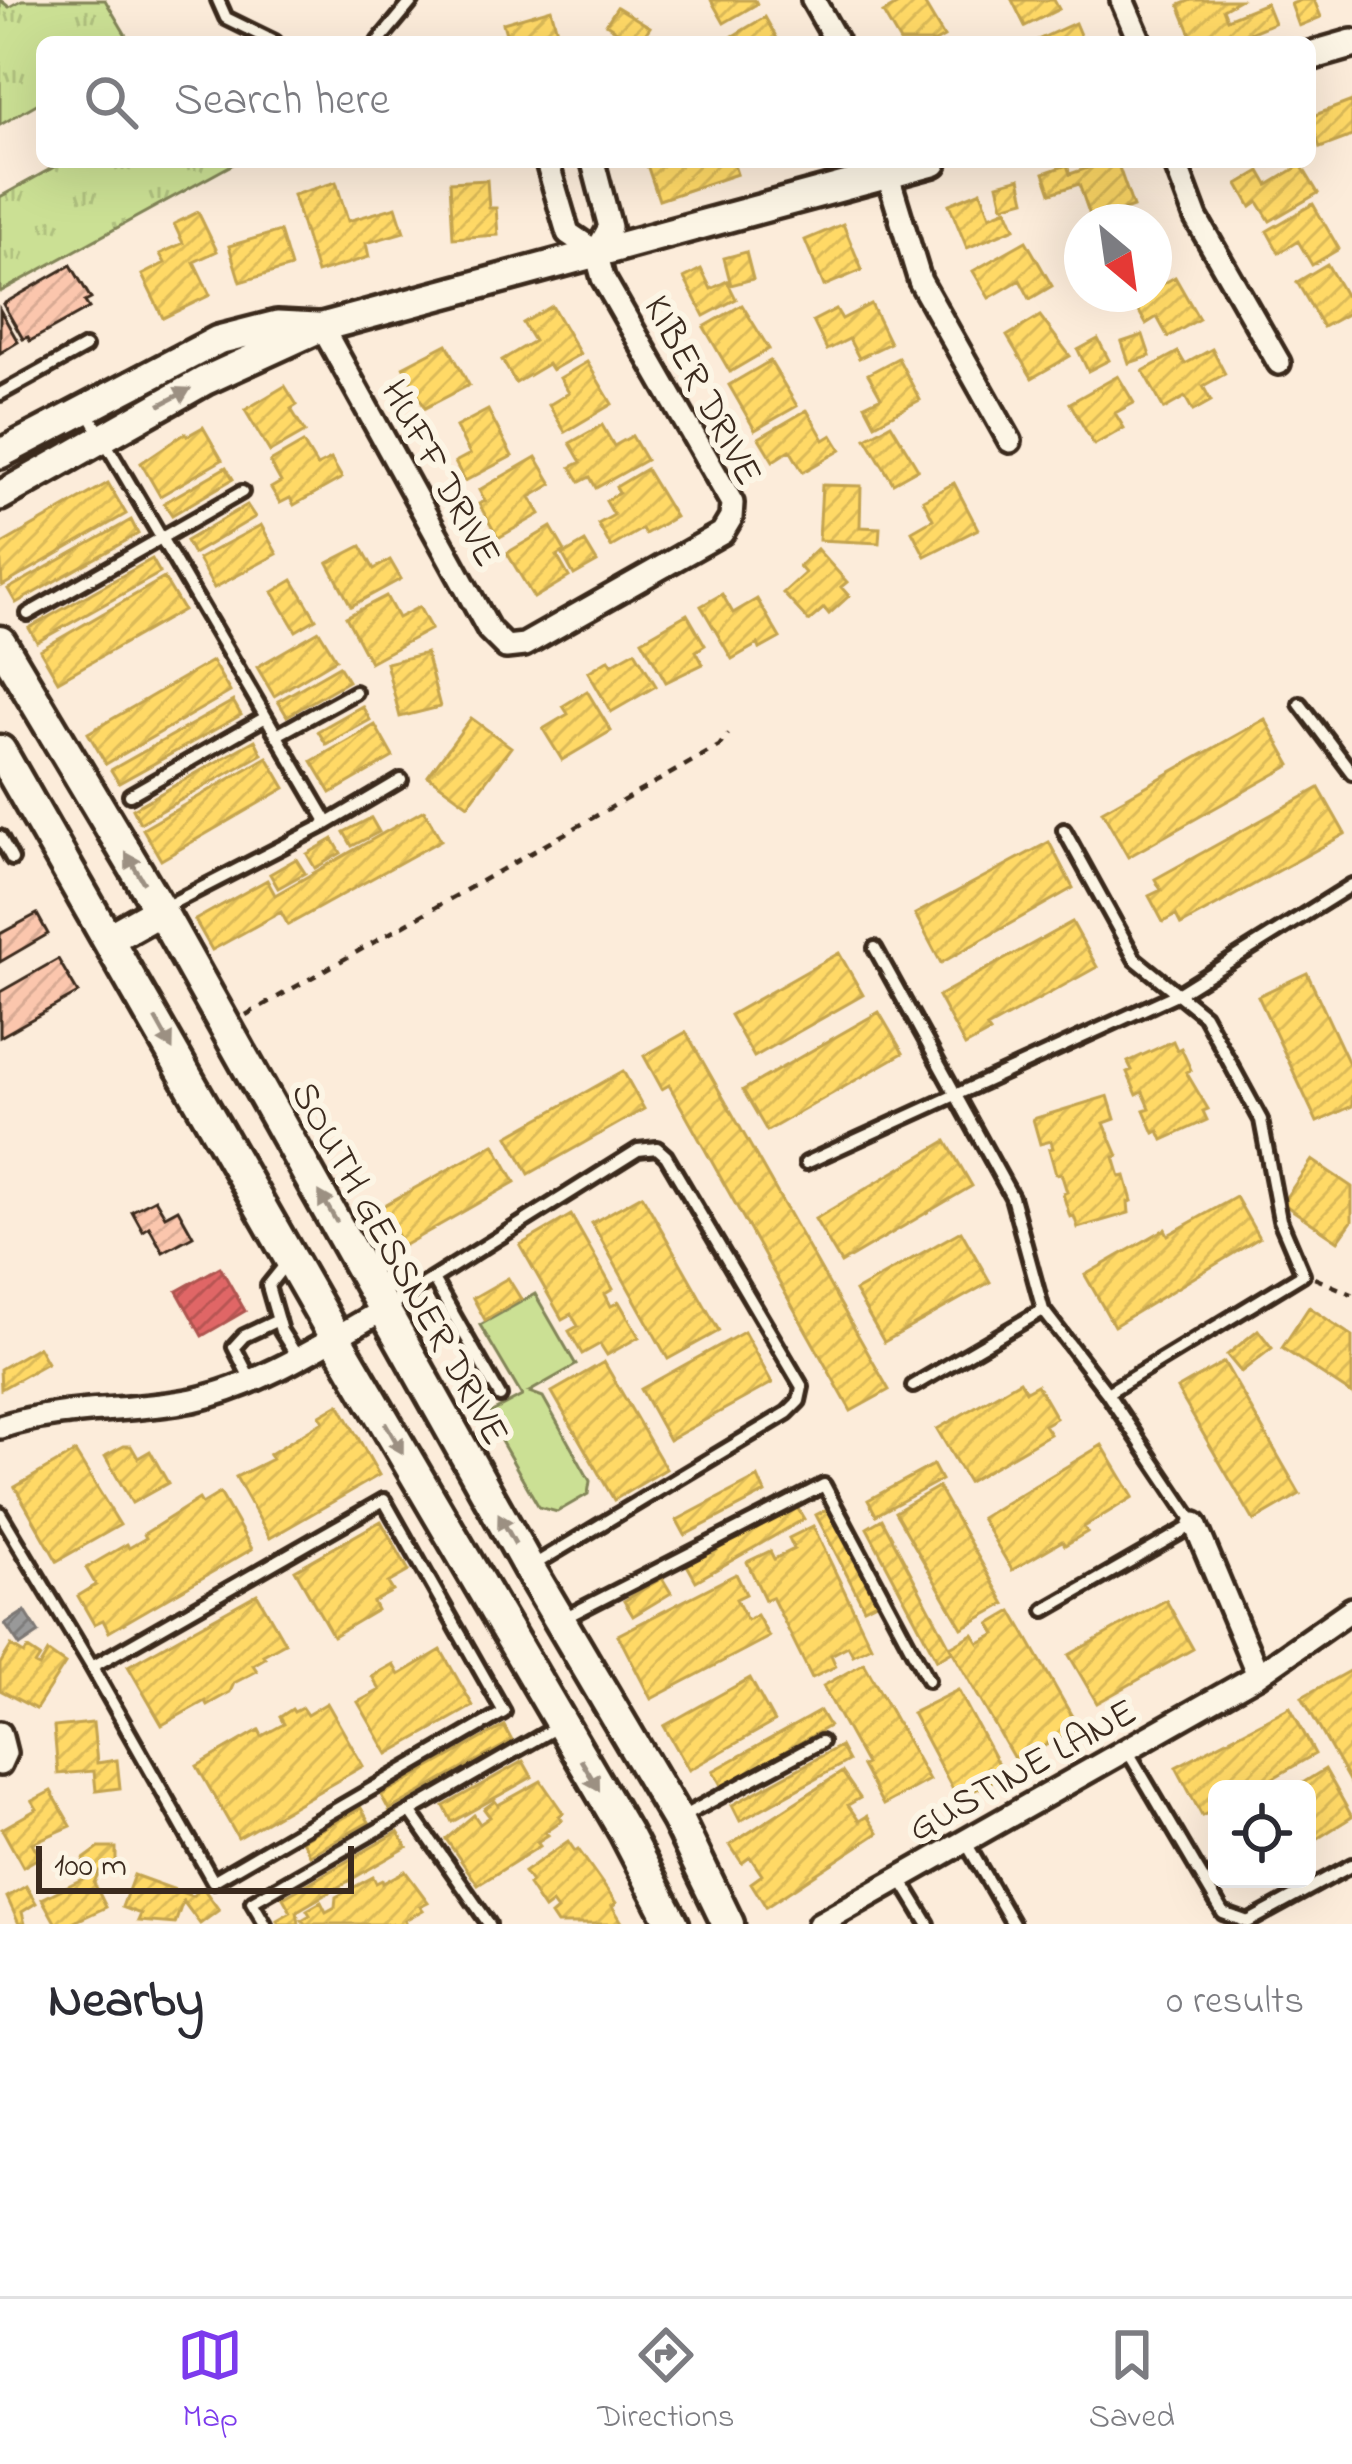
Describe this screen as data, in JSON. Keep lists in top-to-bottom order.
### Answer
{
  "streets": {
    "main road": ["SOUTH GESSNER DRIVE"],
    "street": ["KIBER DRIVE", "HUFF DRIVE", "GUSTINE LANE"]
  },
  "crossings": [
    ["KIBER DRIVE", "HUFF DRIVE"]
  ],
  "scale_bar": "100 m",
  "north": "bottom right",
  "page": {
    "search": "Search here",
    "scale": "100 m",
    "heading": ["Nearby", "0 results"],
    "nav": ["Map", "Directions", "Saved"]
  }
}
